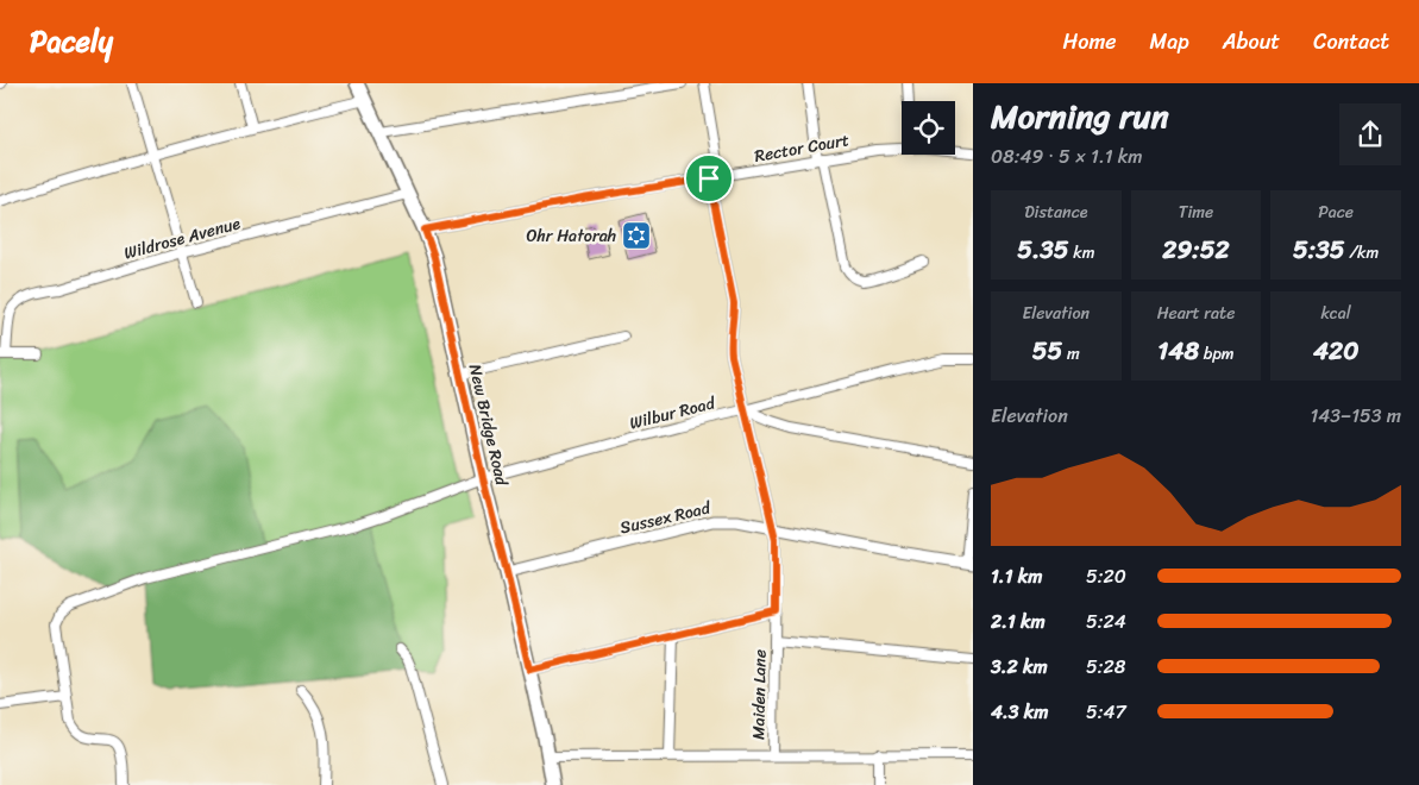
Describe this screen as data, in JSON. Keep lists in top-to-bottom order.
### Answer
{
  "streets": {
    "main road": ["New Bridge Road"],
    "street": [
      "Rector Court",
      "Wildrose Avenue",
      "Wilbur Road",
      "Sussex Road",
      "Maiden Lane"
    ]
  },
  "crossings": [
    ["Rector Court", "New Bridge Road"],
    ["Rector Court", "Maiden Lane"],
    ["Wildrose Avenue", "New Bridge Road"],
    ["Wilbur Road", "New Bridge Road"],
    ["Wilbur Road", "Maiden Lane"],
    ["New Bridge Road", "Sussex Road"],
    ["Sussex Road", "Maiden Lane"]
  ],
  "places": {
    "synagogue": ["Ohr Hatorah"]
  },
  "page": {
    "header": "Pacely",
    "nav": [
      "Home",
      "Map",
      "About",
      "Contact"
    ],
    "heading": ["Morning run", "08:49 · 5 × 1.1 km"],
    "stats": [
      ["Distance", "5.35 km"],
      ["Time", "29:52"],
      ["Pace", "5:35 /km"],
      ["Elevation", "55 m"],
      ["Heart rate", "148 bpm"],
      ["kcal", "420"]
    ],
    "chart": ["Elevation", "143–153 m"],
    "list": [
      {
        "name": "1.1 km",
        "note": "5:20"
      },
      {
        "name": "2.1 km",
        "note": "5:24"
      },
      {
        "name": "3.2 km",
        "note": "5:28"
      },
      {
        "name": "4.3 km",
        "note": "5:47"
      }
    ]
  }
}
